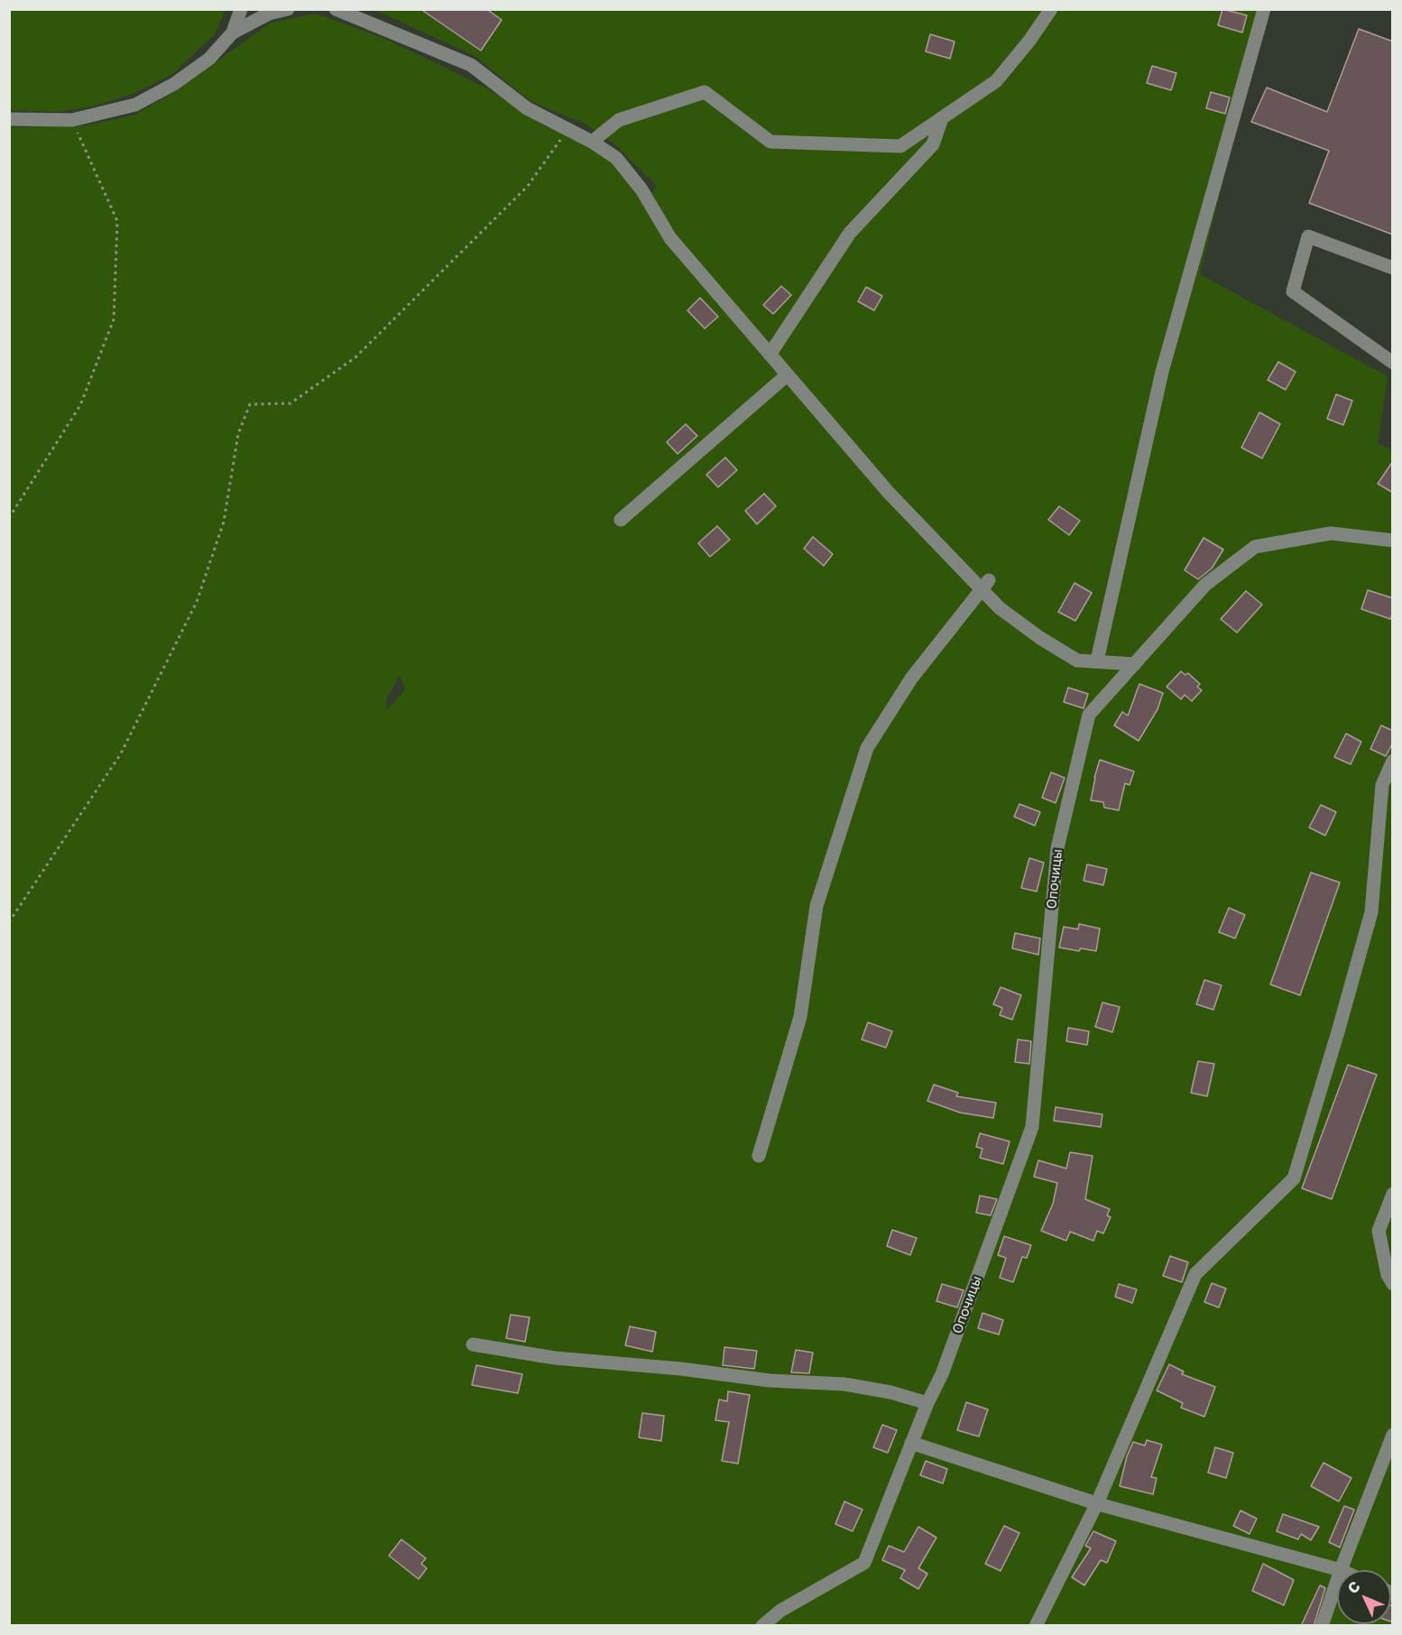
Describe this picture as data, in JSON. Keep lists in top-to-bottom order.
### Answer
{
  "streets": {
    "street": ["Опочицы"]
  },
  "north": "top left"
}
